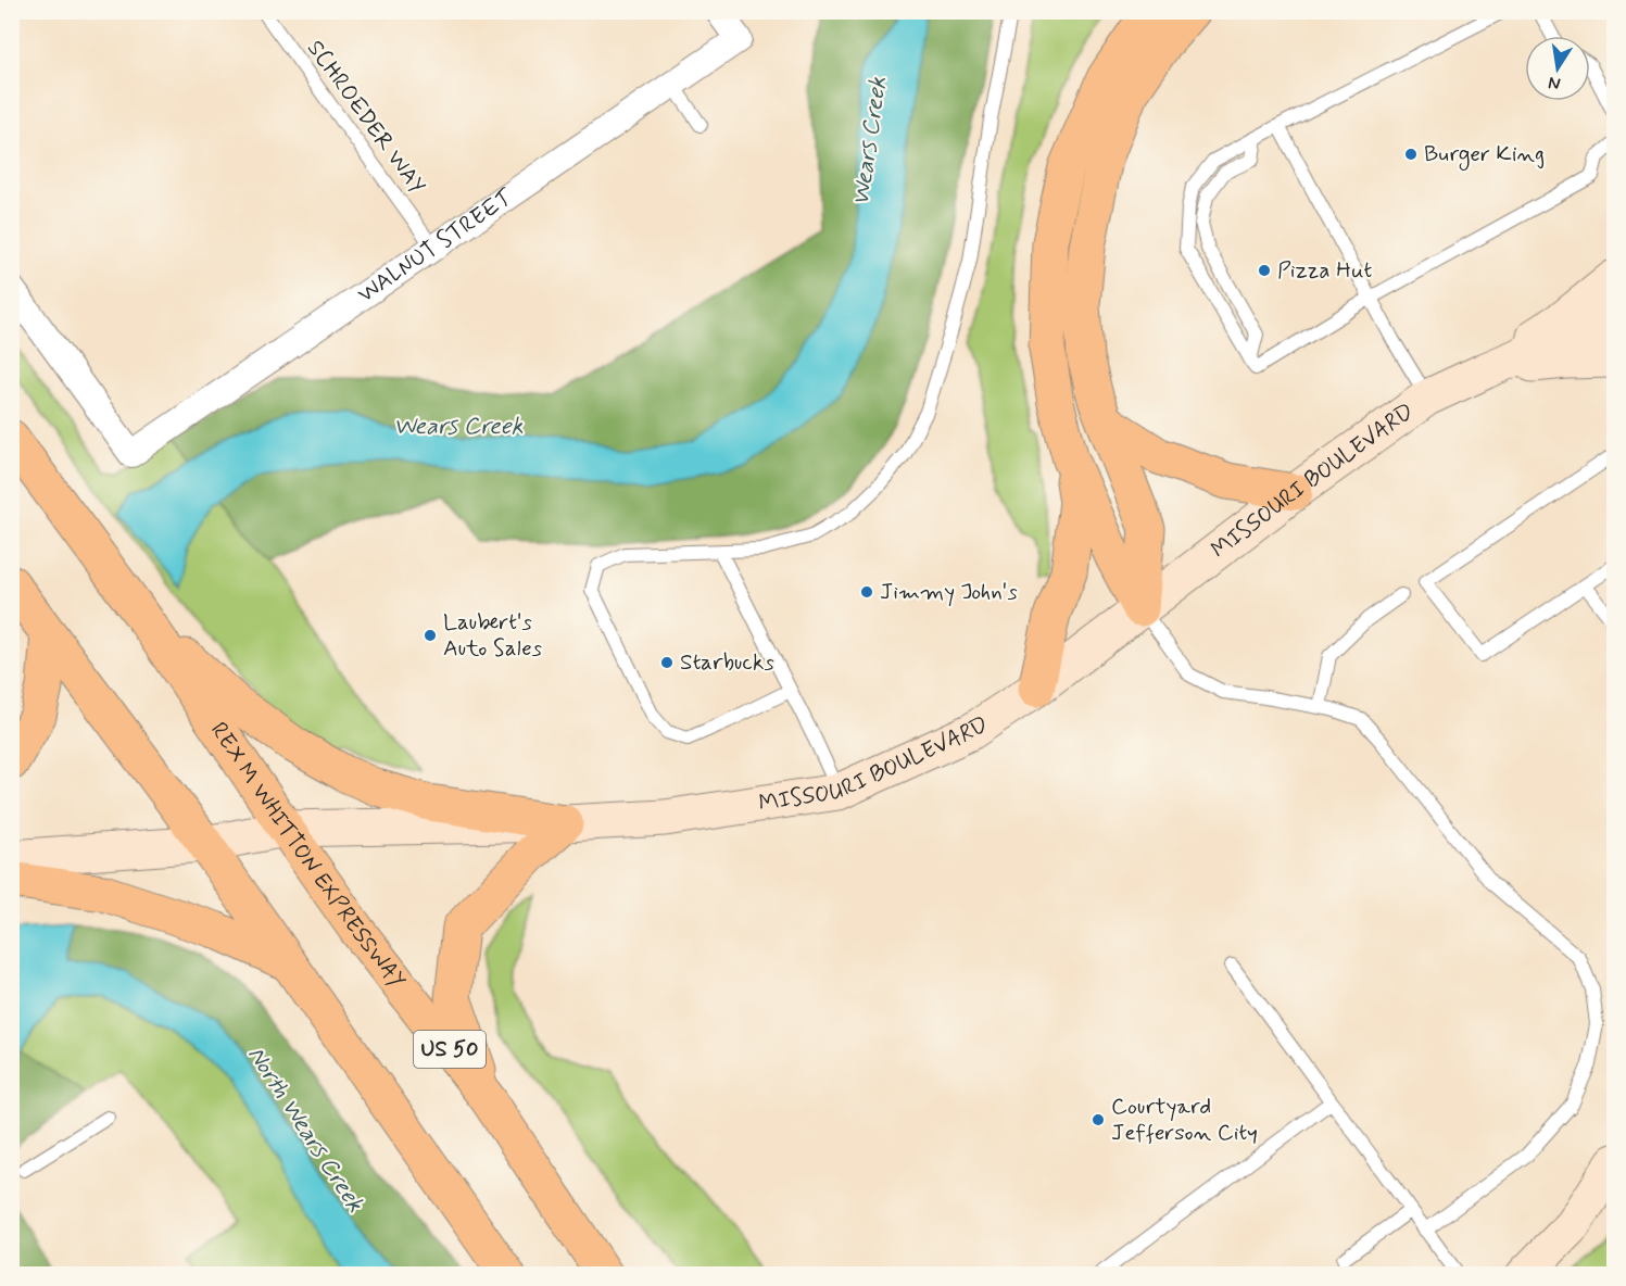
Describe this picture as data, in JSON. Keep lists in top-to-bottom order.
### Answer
{
  "streets": {
    "highway": ["REX M WHITTON EXPRESSWAY", "US 50"],
    "main road": ["MISSOURI BOULEVARD"],
    "street": ["WALNUT STREET"],
    "lane": ["SCHROEDER WAY"]
  },
  "crossings": [
    ["SCHROEDER WAY", "WALNUT STREET"],
    ["MISSOURI BOULEVARD", "REX M WHITTON EXPRESSWAY"]
  ],
  "water": ["Wears Creek", "North Wears Creek"],
  "places": [
    "Burger King",
    "Pizza Hut",
    "Jimmy John's",
    "Laubert's Auto Sales",
    "Starbucks",
    "Courtyard Jefferson City"
  ],
  "north": "bottom"
}
